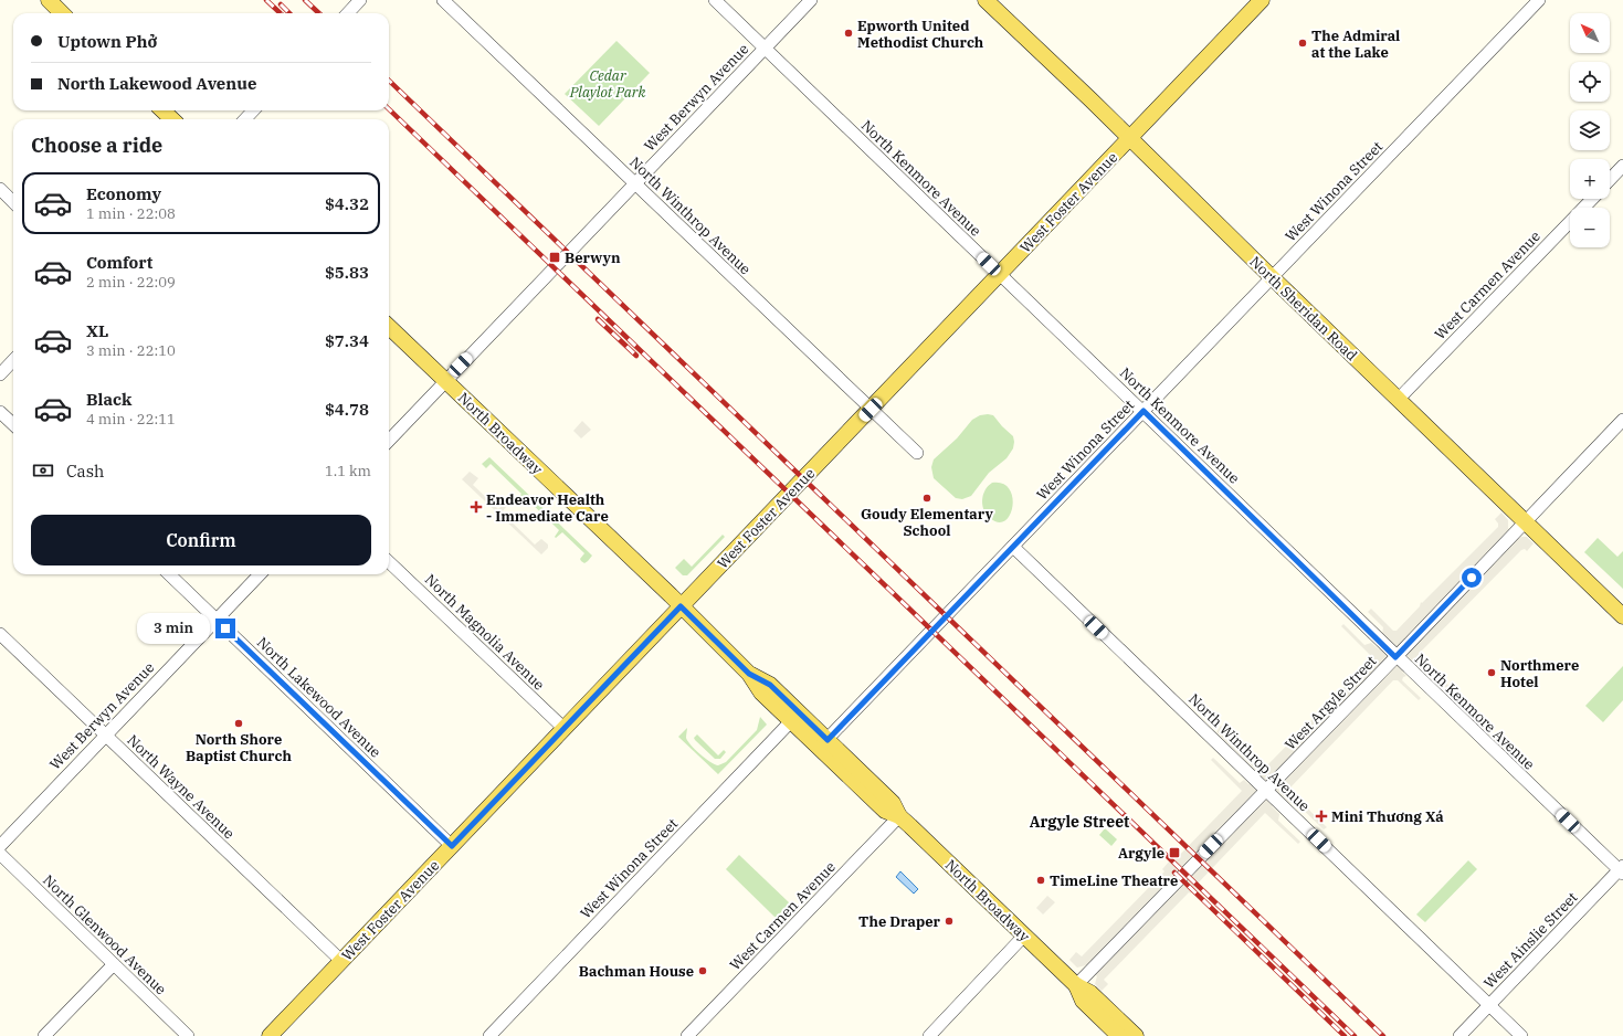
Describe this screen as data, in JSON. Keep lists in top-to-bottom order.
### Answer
{
  "streets": {
    "main road": ["West Foster Avenue", "North Sheridan Road", "North Broadway"],
    "street": [
      "West Berwyn Avenue",
      "North Kenmore Avenue",
      "West Winona Street",
      "North Winthrop Avenue",
      "West Carmen Avenue",
      "North Magnolia Avenue",
      "North Lakewood Avenue",
      "West Argyle Street",
      "North Wayne Avenue",
      "North Glenwood Avenue",
      "West Ainslie Street"
    ]
  },
  "crossings": [
    ["West Berwyn Avenue", "North Kenmore Avenue"],
    ["West Berwyn Avenue", "North Winthrop Avenue"],
    ["West Berwyn Avenue", "North Broadway"],
    ["West Berwyn Avenue", "North Lakewood Avenue"],
    ["West Berwyn Avenue", "North Wayne Avenue"],
    ["North Kenmore Avenue", "West Winona Street"],
    ["North Kenmore Avenue", "West Foster Avenue"],
    ["North Kenmore Avenue", "West Argyle Street"],
    ["North Kenmore Avenue", "West Ainslie Street"],
    ["West Winona Street", "North Winthrop Avenue"],
    ["West Winona Street", "North Sheridan Road"],
    ["West Winona Street", "North Broadway"],
    ["West Foster Avenue", "North Winthrop Avenue"],
    ["West Foster Avenue", "North Sheridan Road"],
    ["West Foster Avenue", "North Broadway"],
    ["West Foster Avenue", "North Magnolia Avenue"],
    ["West Foster Avenue", "North Lakewood Avenue"],
    ["West Foster Avenue", "North Wayne Avenue"],
    ["North Winthrop Avenue", "West Argyle Street"],
    ["North Winthrop Avenue", "West Ainslie Street"],
    ["West Carmen Avenue", "North Sheridan Road"],
    ["West Carmen Avenue", "North Broadway"],
    ["North Sheridan Road", "West Argyle Street"],
    ["North Broadway", "West Argyle Street"]
  ],
  "districts": ["Argyle Street"],
  "parks": ["Cedar Playlot Park"],
  "places": {
    "other": [
      "Epworth United Methodist Church",
      "The Admiral at the Lake",
      "Goudy Elementary School",
      "Northmere Hotel",
      "North Shore Baptist Church",
      "TimeLine Theatre",
      "The Draper",
      "Bachman House"
    ],
    "transit": ["Berwyn", "Argyle"],
    "health": ["Endeavor Health - Immediate Care", "Mini Thương Xá"]
  },
  "north": "top left",
  "page": {
    "map_buttons": ["+", "−"],
    "banner": ["Uptown Phở", "North Lakewood Avenue"],
    "heading": "Choose a ride",
    "list": [
      {
        "name": "Economy",
        "note": "1 min · 22:08",
        "value": "$4.32"
      },
      {
        "name": "Comfort",
        "note": "2 min · 22:09",
        "value": "$5.83"
      },
      {
        "name": "XL",
        "note": "3 min · 22:10",
        "value": "$7.34"
      },
      {
        "name": "Black",
        "note": "4 min · 22:11",
        "value": "$4.78"
      }
    ],
    "pay": ["Cash", "1.1 km"],
    "buttons": "Confirm",
    "bubble": "3 min"
  }
}
